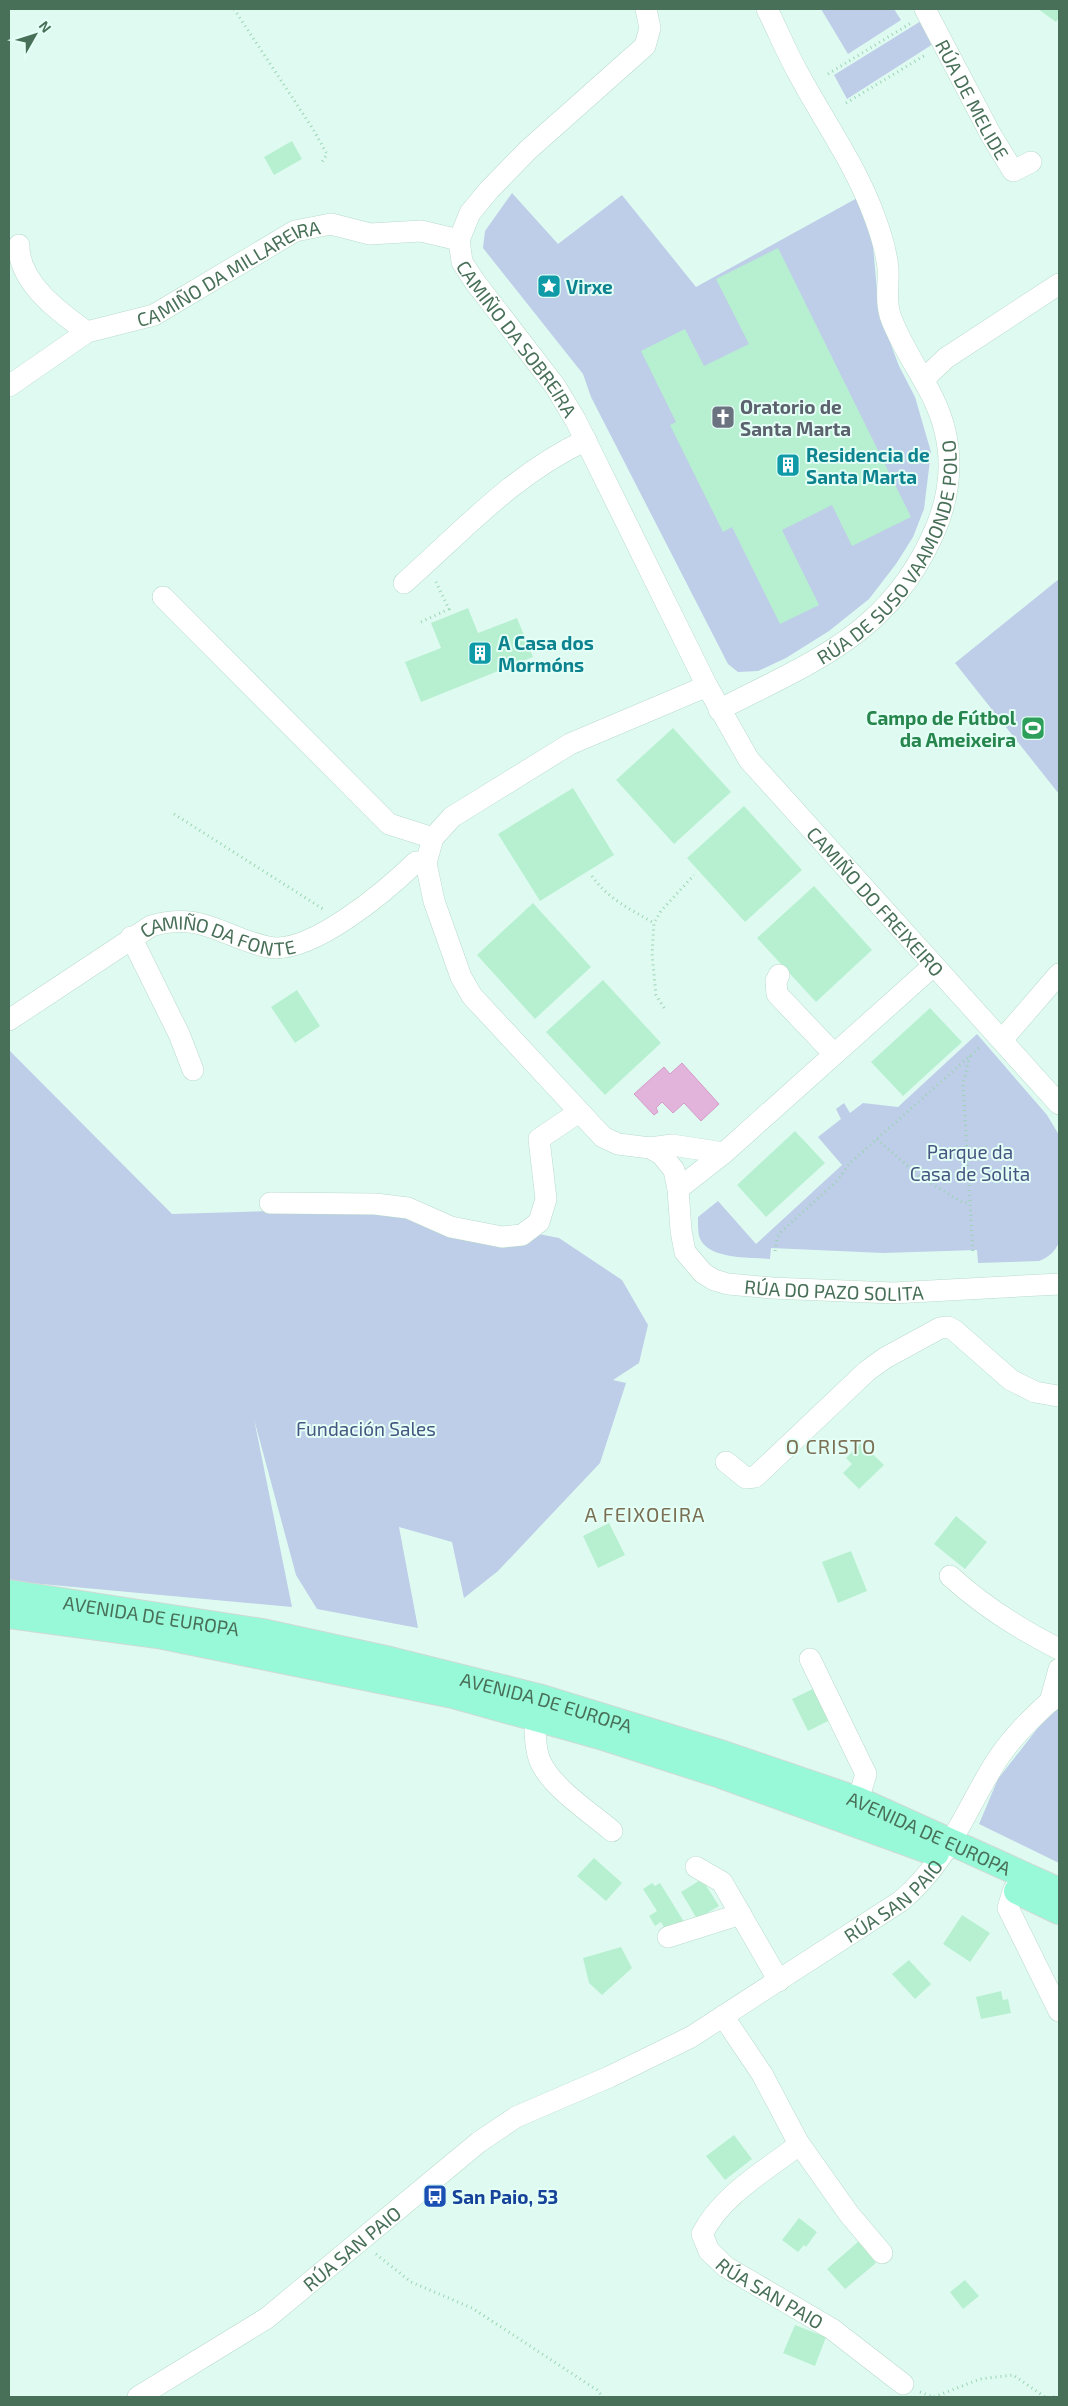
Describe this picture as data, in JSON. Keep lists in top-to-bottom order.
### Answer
{
  "streets": {
    "main road": ["AVENIDA DE EUROPA"],
    "street": [
      "RÚA DE MELIDE",
      "CAMIÑO DA MILLAREIRA",
      "CAMIÑO DA SOBREIRA",
      "RÚA DE SUSO VAAMONDE POLO",
      "CAMIÑO DO FREIXEIRO",
      "CAMIÑO DA FONTE",
      "RÚA DO PAZO SOLITA",
      "RÚA SAN PAIO"
    ]
  },
  "crossings": [
    ["CAMIÑO DA MILLAREIRA", "CAMIÑO DA SOBREIRA"],
    ["CAMIÑO DA SOBREIRA", "CAMIÑO DO FREIXEIRO"],
    ["RÚA DE SUSO VAAMONDE POLO", "CAMIÑO DO FREIXEIRO"],
    ["AVENIDA DE EUROPA", "RÚA SAN PAIO"]
  ],
  "districts": ["O CRISTO", "A FEIXOEIRA"],
  "parks": ["Parque da Casa de Solita", "Fundación Sales"],
  "places": {
    "place": ["Virxe"],
    "church": ["Oratorio de Santa Marta"],
    "building": ["Residencia de Santa Marta", "A Casa dos Mormóns"],
    "sports": ["Campo de Fútbol da Ameixeira"],
    "bus stop": ["San Paio, 53"]
  },
  "north": "top right"
}
